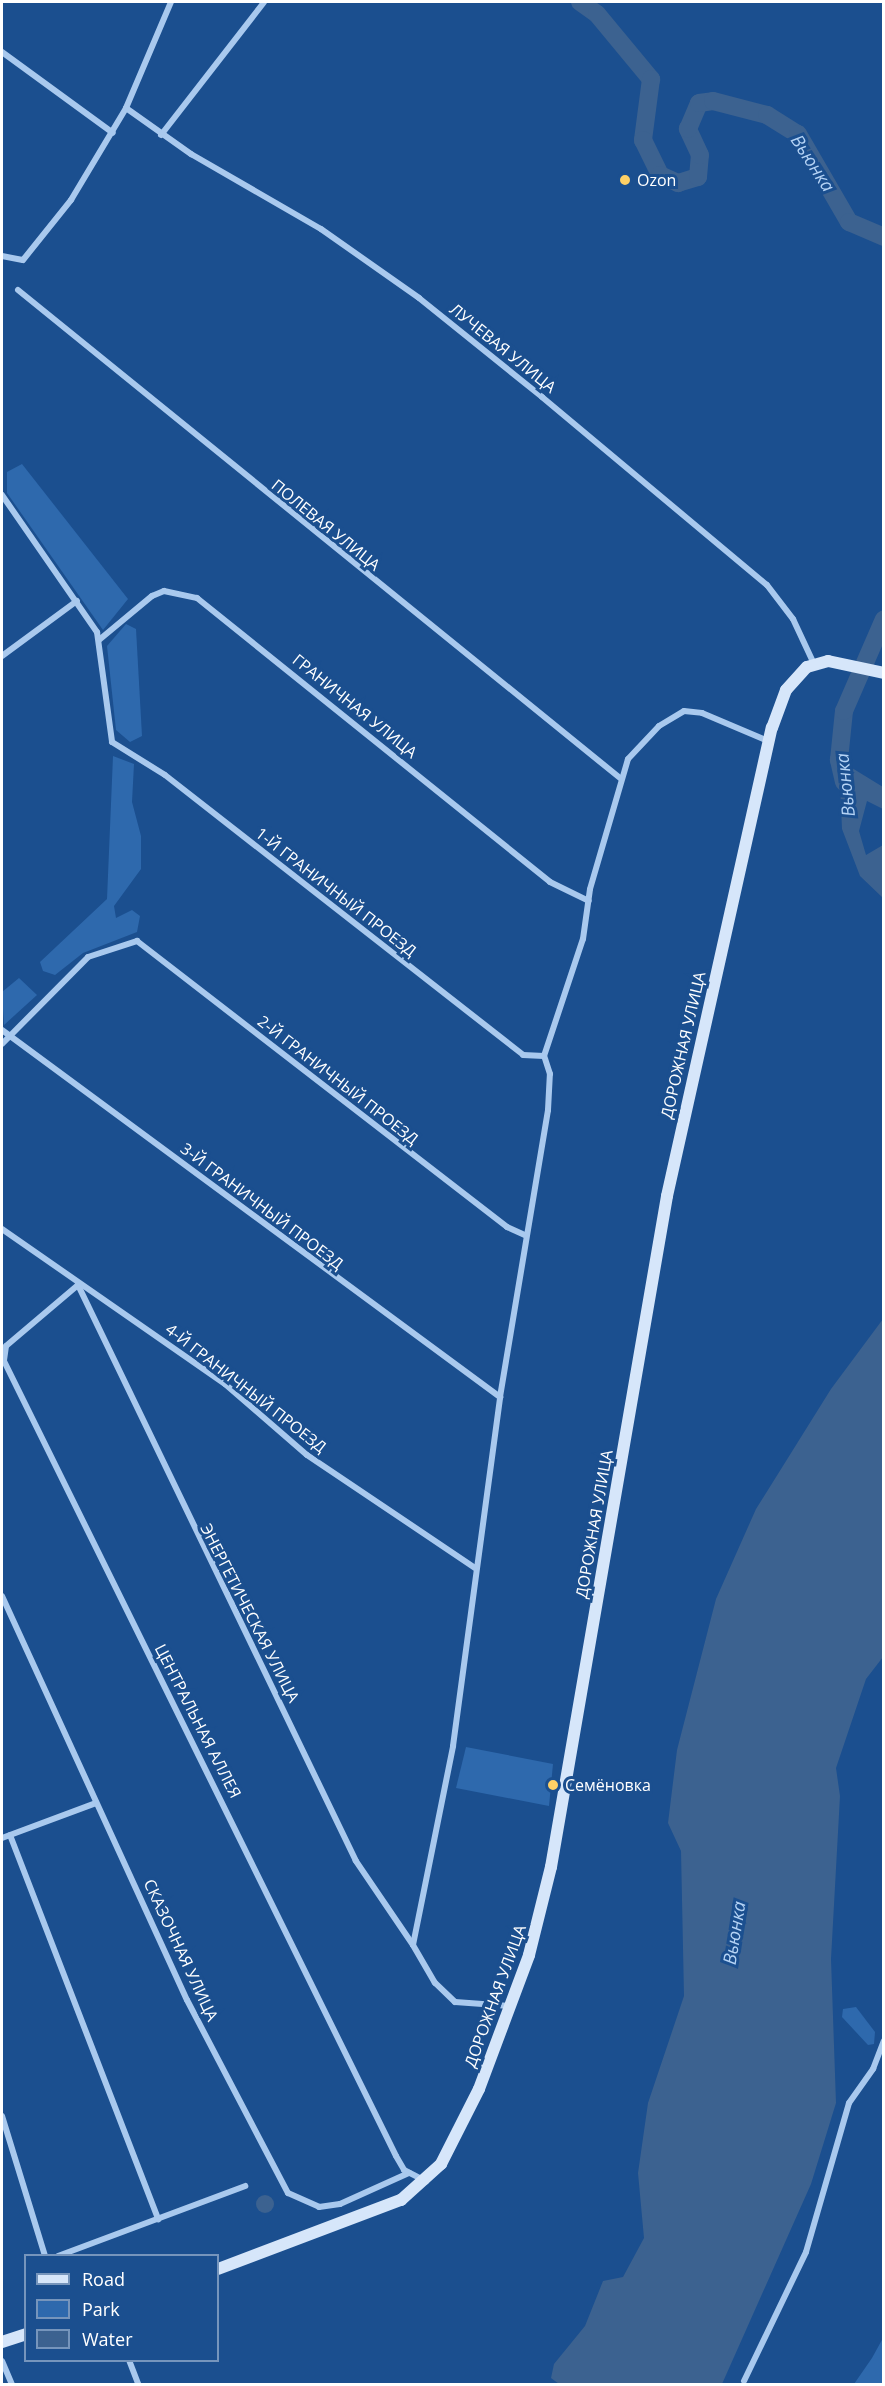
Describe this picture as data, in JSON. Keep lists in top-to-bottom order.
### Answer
{
  "streets": {
    "main road": ["ДОРОЖНАЯ УЛИЦА"],
    "street": [
      "ЛУЧЕВАЯ УЛИЦА",
      "ПОЛЕВАЯ УЛИЦА",
      "ГРАНИЧНАЯ УЛИЦА",
      "1-Й ГРАНИЧНЫЙ ПРОЕЗД",
      "2-Й ГРАНИЧНЫЙ ПРОЕЗД",
      "3-Й ГРАНИЧНЫЙ ПРОЕЗД",
      "4-Й ГРАНИЧНЫЙ ПРОЕЗД",
      "ЭНЕРГЕТИЧЕСКАЯ УЛИЦА",
      "ЦЕНТРАЛЬНАЯ АЛЛЕЯ",
      "СКАЗОЧНАЯ УЛИЦА"
    ]
  },
  "crossings": [
    ["ЛУЧЕВАЯ УЛИЦА", "ДОРОЖНАЯ УЛИЦА"],
    ["ГРАНИЧНАЯ УЛИЦА", "1-Й ГРАНИЧНЫЙ ПРОЕЗД"],
    ["ДОРОЖНАЯ УЛИЦА", "ЭНЕРГЕТИЧЕСКАЯ УЛИЦА"],
    ["2-Й ГРАНИЧНЫЙ ПРОЕЗД", "3-Й ГРАНИЧНЫЙ ПРОЕЗД"],
    ["4-Й ГРАНИЧНЫЙ ПРОЕЗД", "ЭНЕРГЕТИЧЕСКАЯ УЛИЦА"],
    ["4-Й ГРАНИЧНЫЙ ПРОЕЗД", "ЦЕНТРАЛЬНАЯ АЛЛЕЯ"],
    ["ЭНЕРГЕТИЧЕСКАЯ УЛИЦА", "ЦЕНТРАЛЬНАЯ АЛЛЕЯ"],
    ["ЦЕНТРАЛЬНАЯ АЛЛЕЯ", "СКАЗОЧНАЯ УЛИЦА"]
  ],
  "water": ["Вьюнка"],
  "places": ["Ozon", "Семёновка"],
  "legend": ["Road", "Park", "Water"]
}
